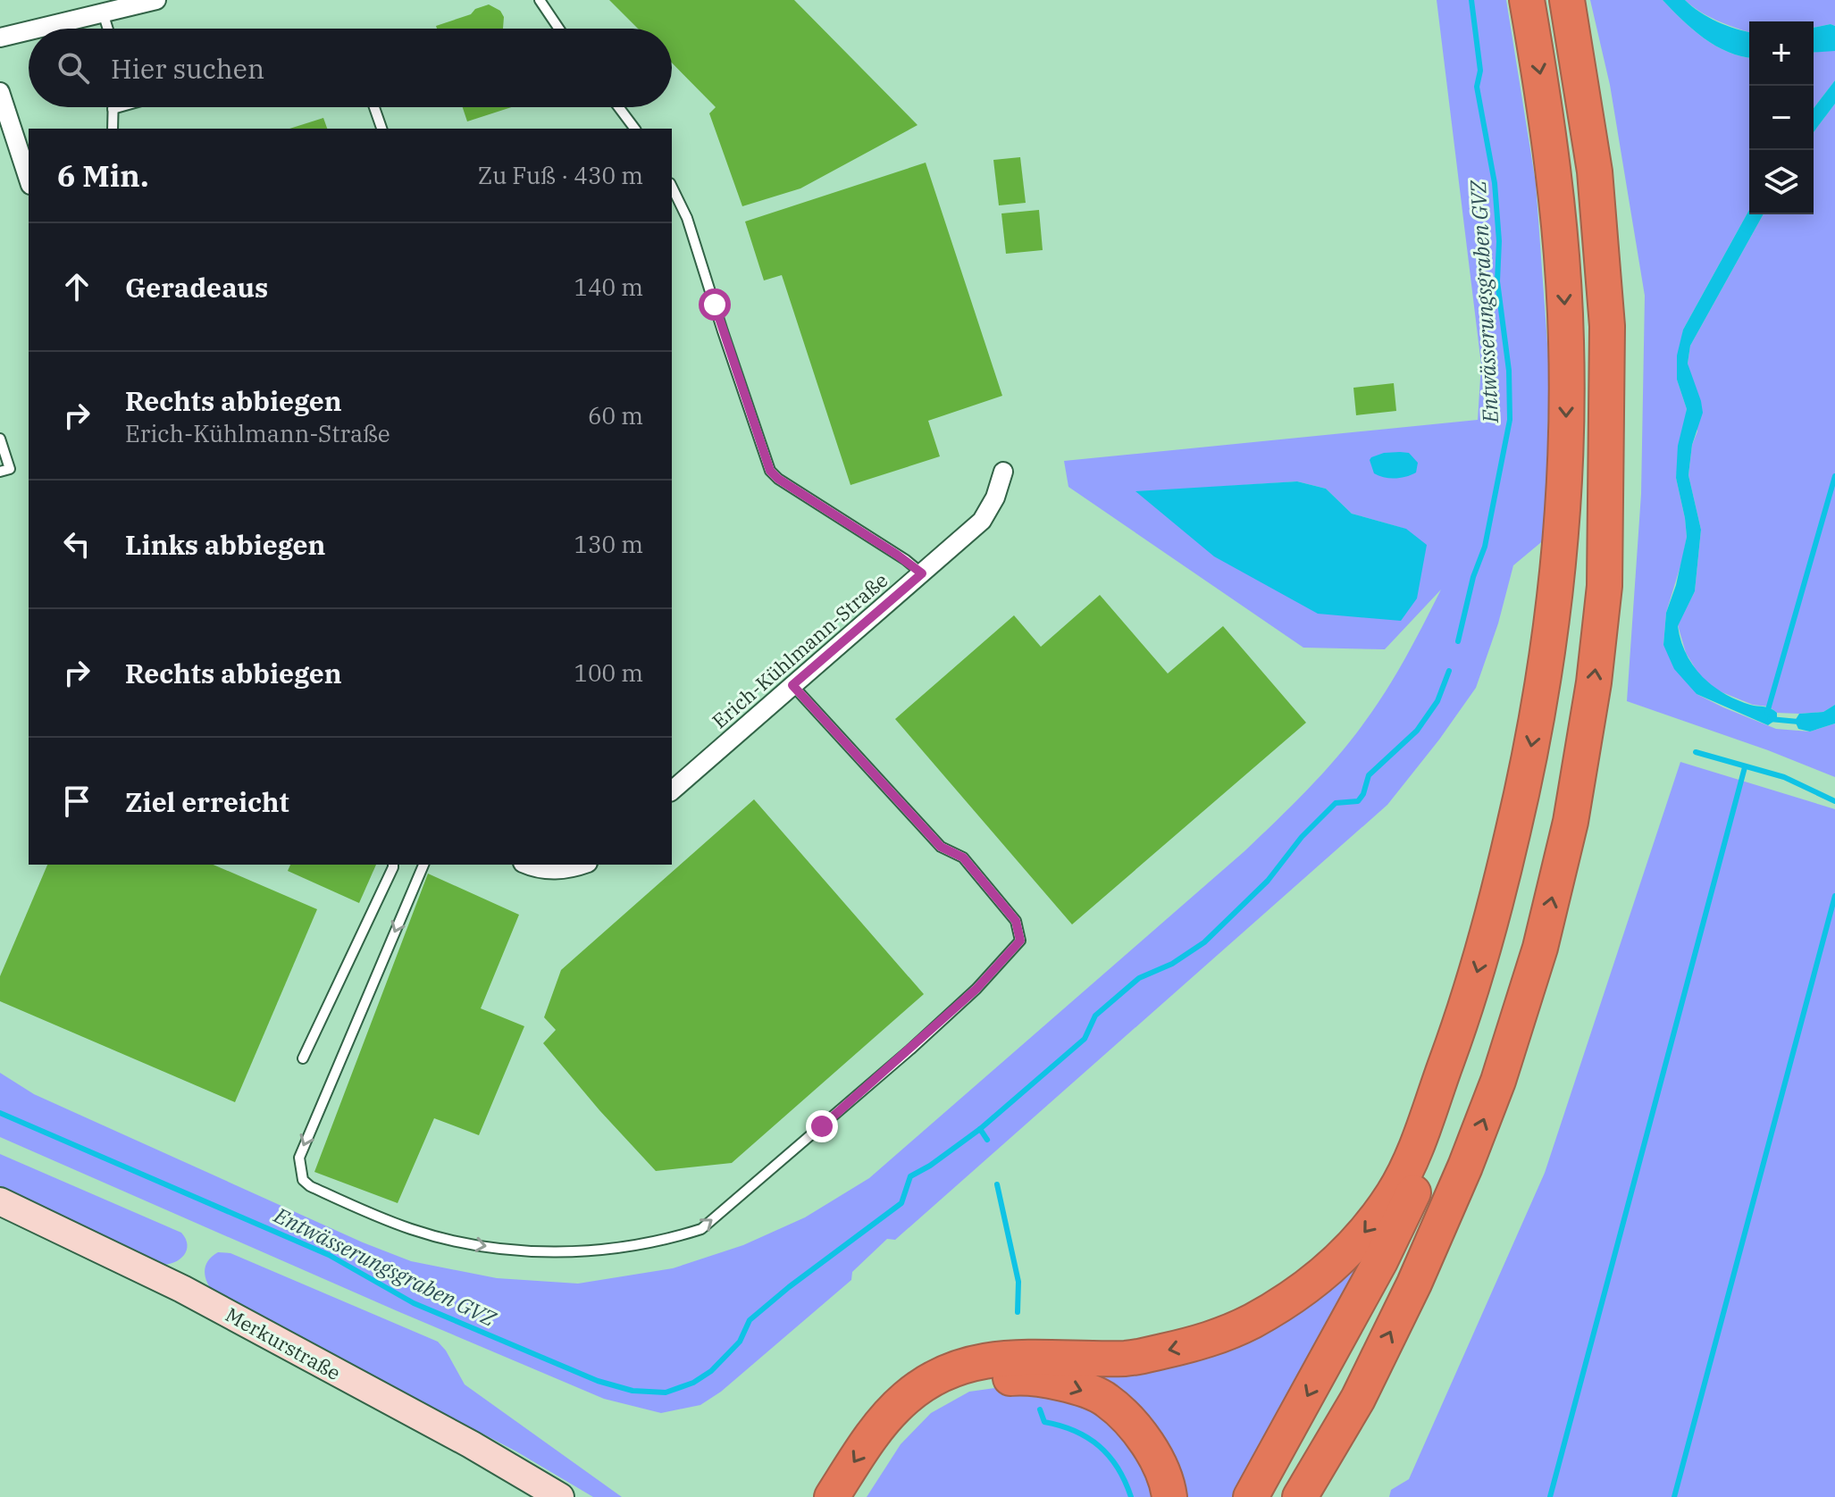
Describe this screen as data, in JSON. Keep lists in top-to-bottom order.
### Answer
{
  "streets": {
    "street": ["Erich-Kühlmann-Straße", "Merkurstraße"]
  },
  "water": ["Entwässerungsgraben GVZ"],
  "page": {
    "map_buttons": ["+", "−"],
    "search": "Hier suchen",
    "heading": ["6 Min.", "Zu Fuß · 430 m"],
    "list": [
      ["Geradeaus", "140 m"],
      ["Rechts abbiegen", "Erich-Kühlmann-Straße", "60 m"],
      ["Links abbiegen", "130 m"],
      ["Rechts abbiegen", "100 m"],
      "Ziel erreicht"
    ]
  }
}
